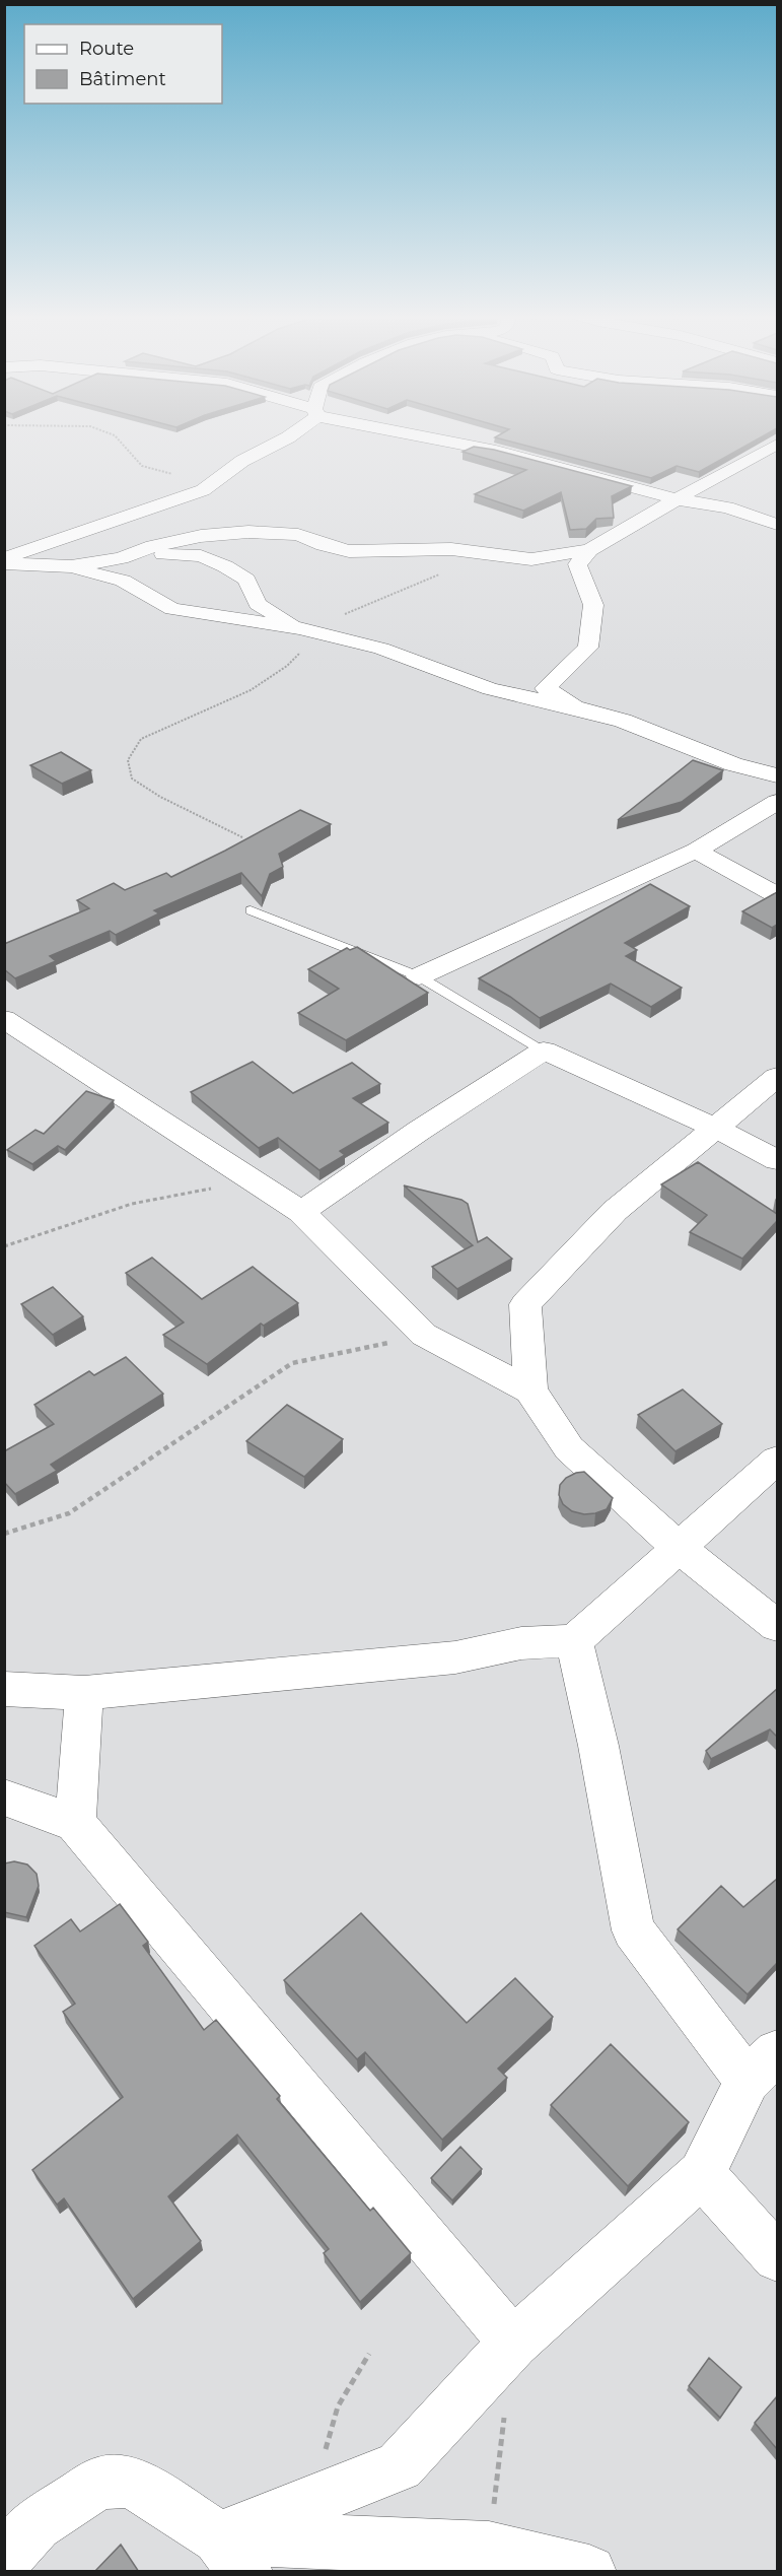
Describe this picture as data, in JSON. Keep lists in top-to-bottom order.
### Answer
{
  "legend": ["Route", "Bâtiment"]
}
